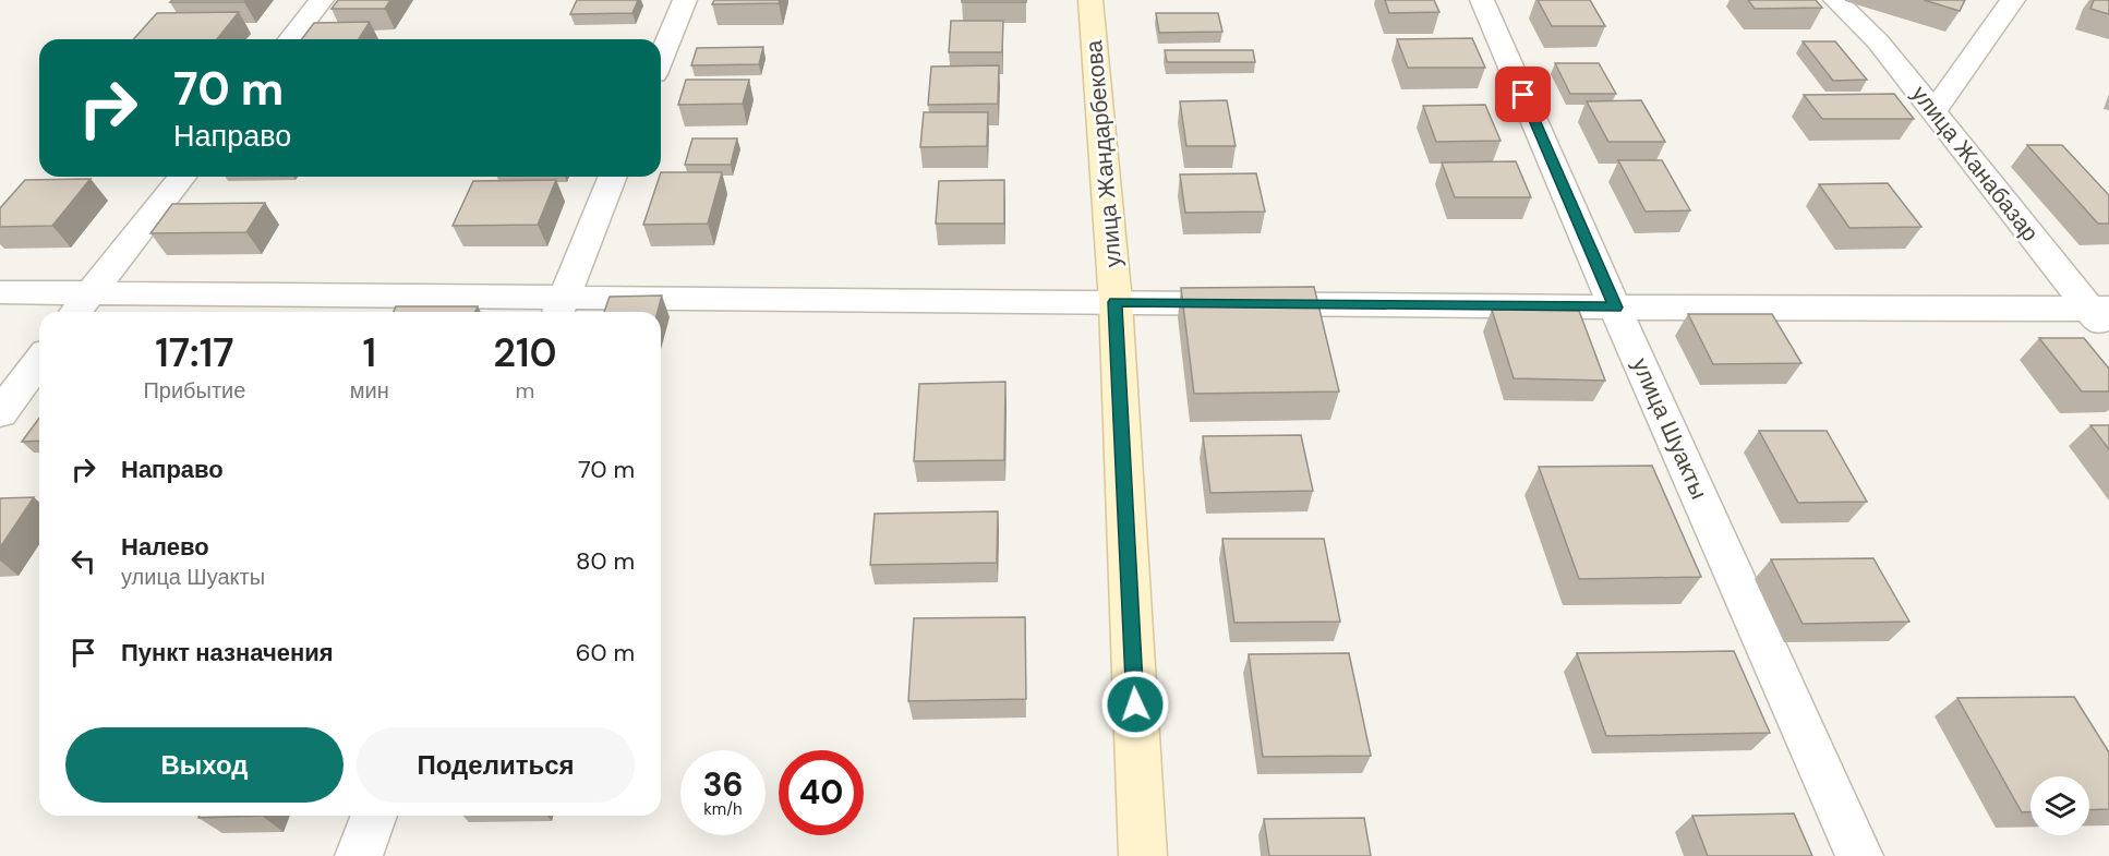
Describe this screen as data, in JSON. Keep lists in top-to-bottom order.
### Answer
{
  "streets": {
    "street": ["улица Жандарбекова", "улица Жанабазар", "улица Шуакты"]
  },
  "page": {
    "turn": ["70 m", "Направо"],
    "eta": [
      "17:17",
      "Прибытие",
      "1",
      "мин",
      "210",
      "m"
    ],
    "list": [
      {
        "name": "Направо",
        "value": "70 m"
      },
      {
        "name": "Налево",
        "note": "улица Шуакты",
        "value": "80 m"
      },
      {
        "name": "Пункт назначения",
        "value": "60 m"
      }
    ],
    "buttons": ["Выход", "Поделиться"],
    "speed": "36 km/h",
    "limit": "40"
  }
}
